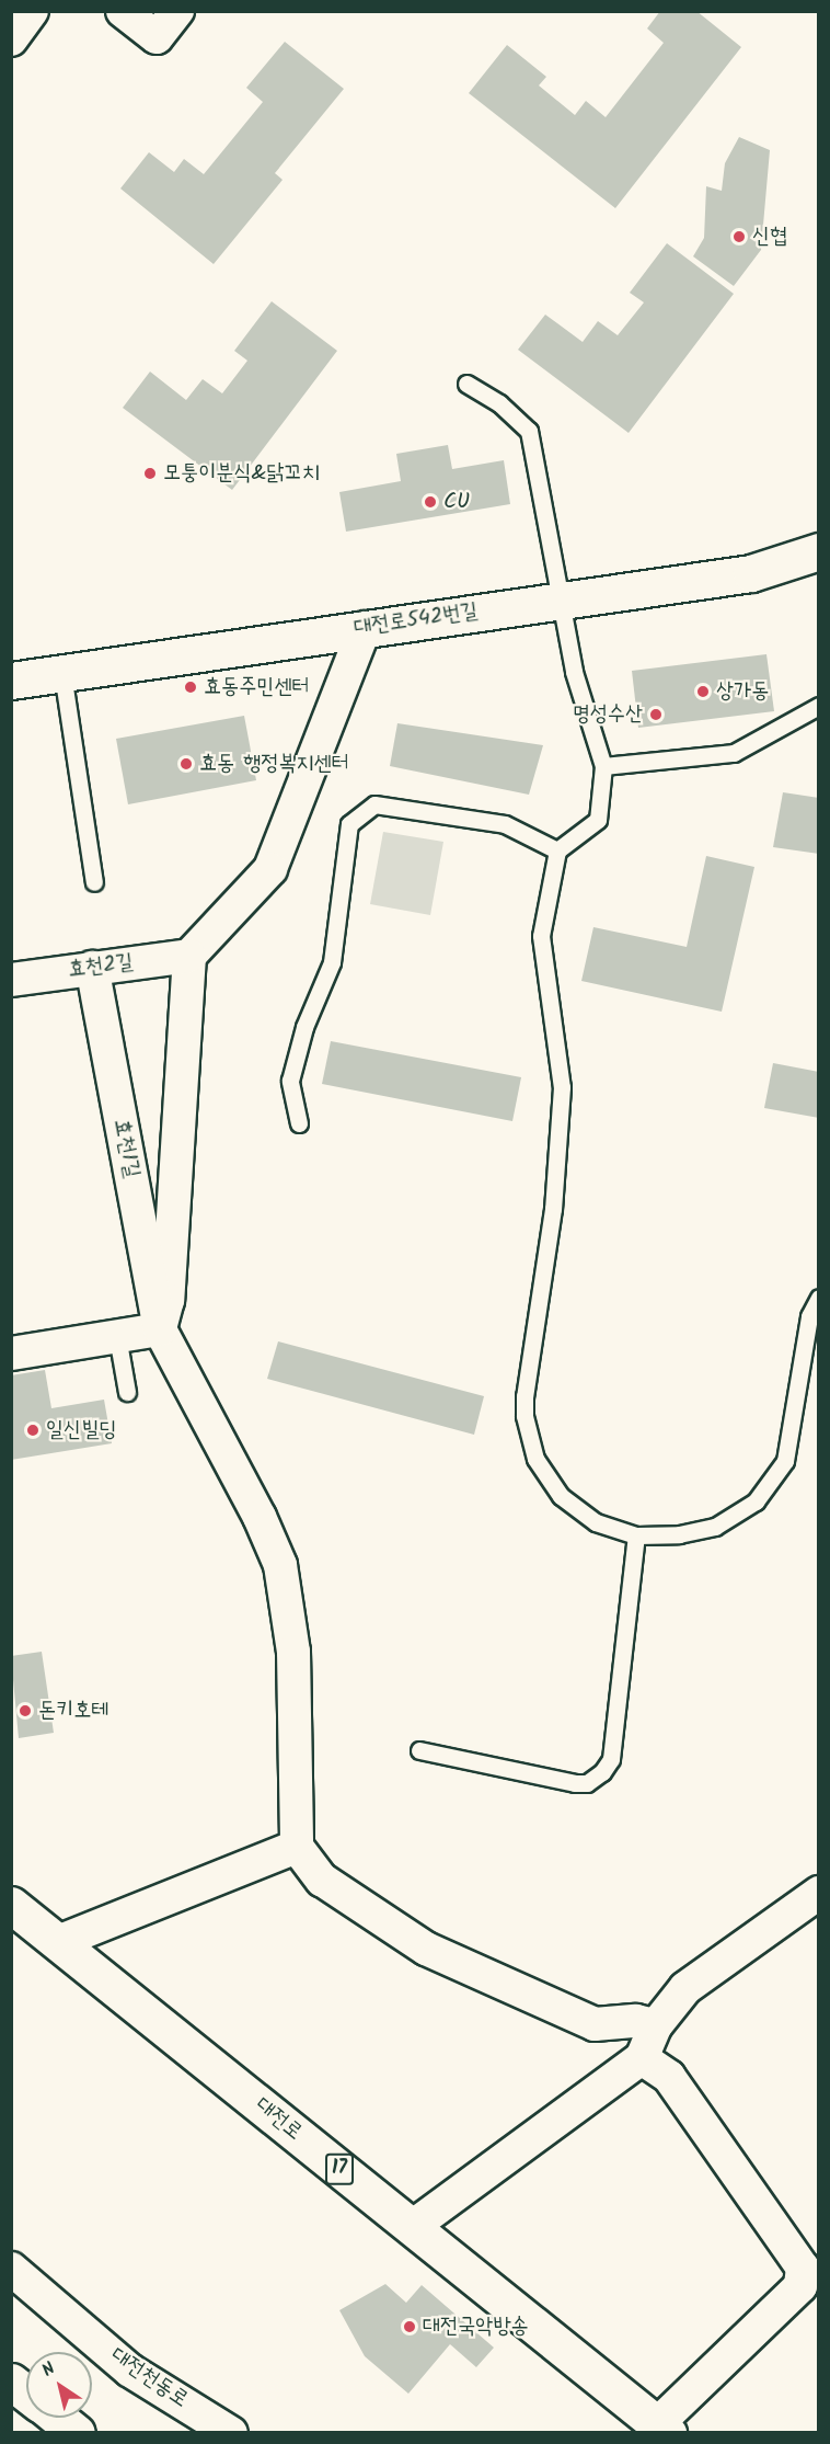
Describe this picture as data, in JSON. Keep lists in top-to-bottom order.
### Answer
{
  "streets": {
    "main road": ["대전로542번길", "대전로", "17"],
    "street": ["효천2길", "효천1길", "대전천동로"]
  },
  "crossings": [
    ["효천2길", "효천1길"]
  ],
  "places": [
    "신협",
    "모퉁이분식&닭꼬치",
    "CU",
    "효동주민센터",
    "상가동",
    "명성수산",
    "효동 행정복지센터",
    "일신빌딩",
    "돈키호테",
    "대전국악방송"
  ],
  "north": "top left"
}
